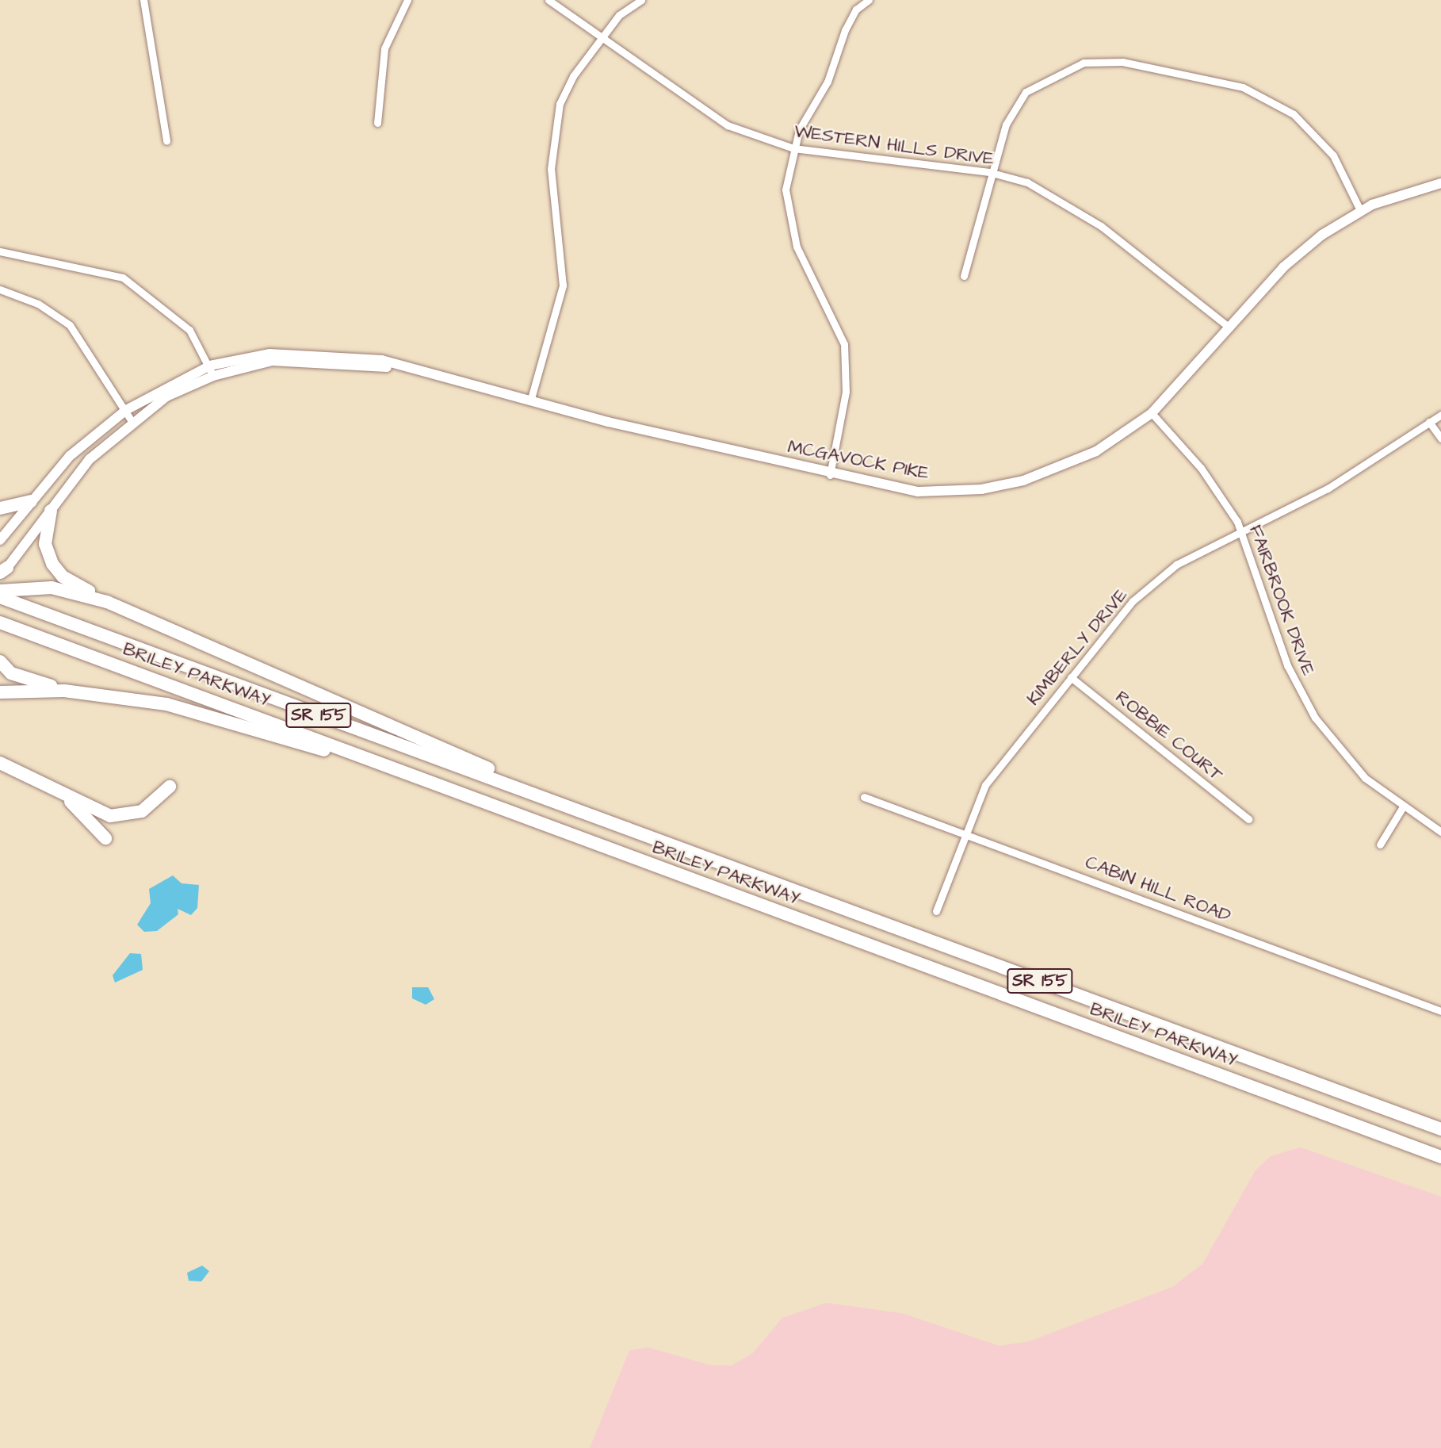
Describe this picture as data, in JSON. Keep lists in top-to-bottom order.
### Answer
{
  "streets": {
    "highway": ["BRILEY PARKWAY", "SR 155"],
    "main road": ["MCGAVOCK PIKE"],
    "street": [
      "WESTERN HILLS DRIVE",
      "FAIRBROOK DRIVE",
      "KIMBERLY DRIVE",
      "ROBBIE COURT",
      "CABIN HILL ROAD"
    ]
  },
  "crossings": [
    ["WESTERN HILLS DRIVE", "MCGAVOCK PIKE"],
    ["MCGAVOCK PIKE", "FAIRBROOK DRIVE"],
    ["FAIRBROOK DRIVE", "KIMBERLY DRIVE"],
    ["KIMBERLY DRIVE", "ROBBIE COURT"],
    ["KIMBERLY DRIVE", "CABIN HILL ROAD"]
  ]
}
